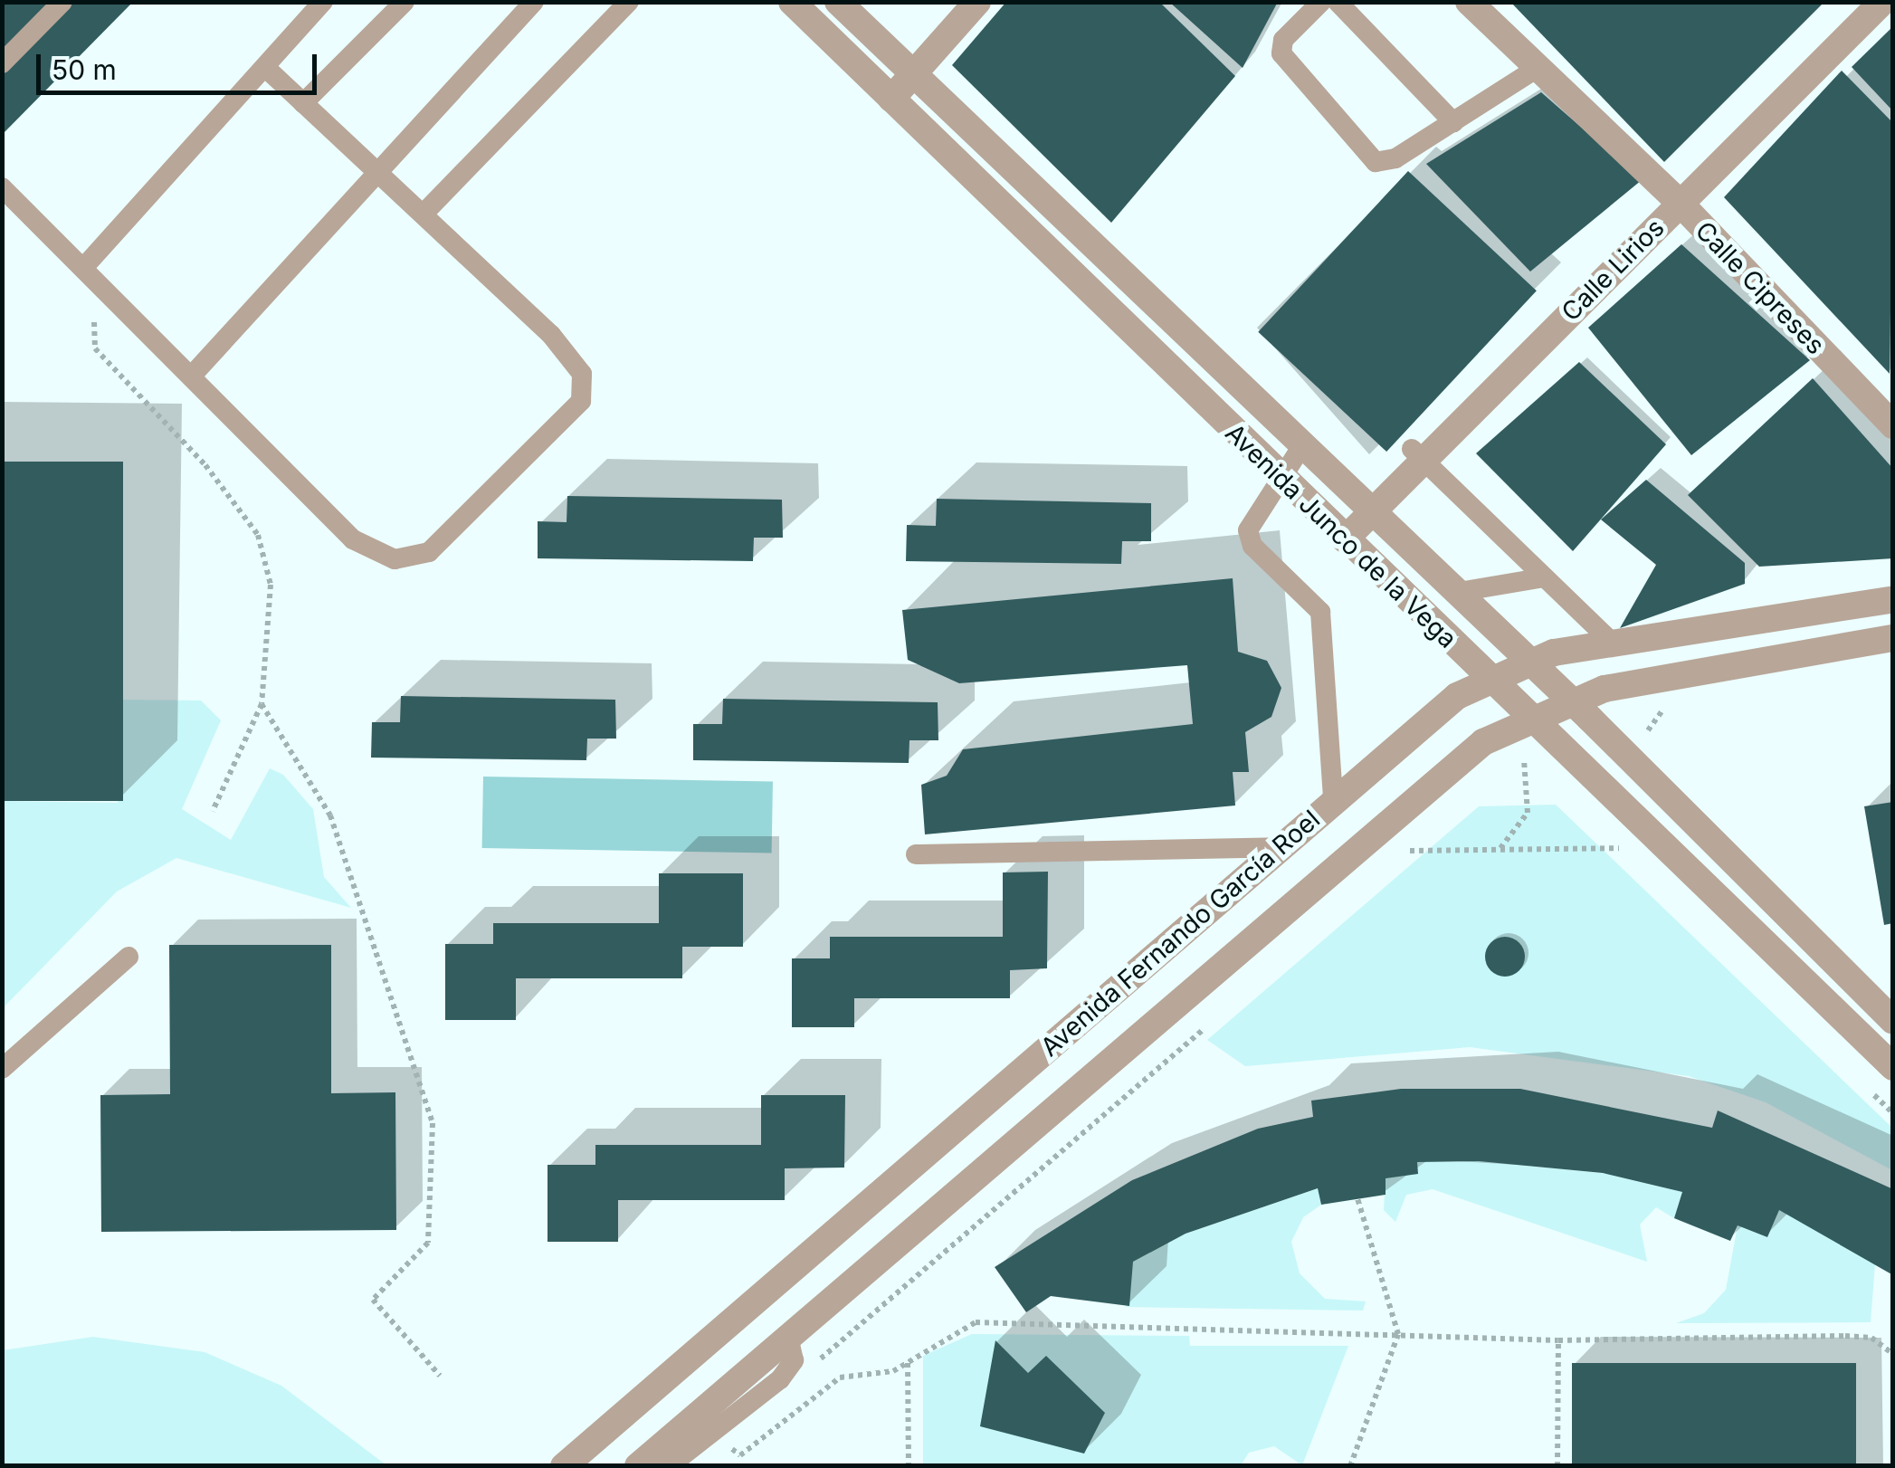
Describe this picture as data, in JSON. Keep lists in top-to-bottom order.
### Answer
{
  "streets": {
    "street": [
      "Calle Lirios",
      "Calle Cipreses",
      "Avenida Junco de la Vega",
      "Avenida Fernando García Roel"
    ]
  },
  "crossings": [
    ["Calle Lirios", "Calle Cipreses"],
    ["Calle Lirios", "Avenida Junco de la Vega"],
    ["Avenida Junco de la Vega", "Avenida Fernando García Roel"]
  ],
  "scale_bar": "50 m"
}
